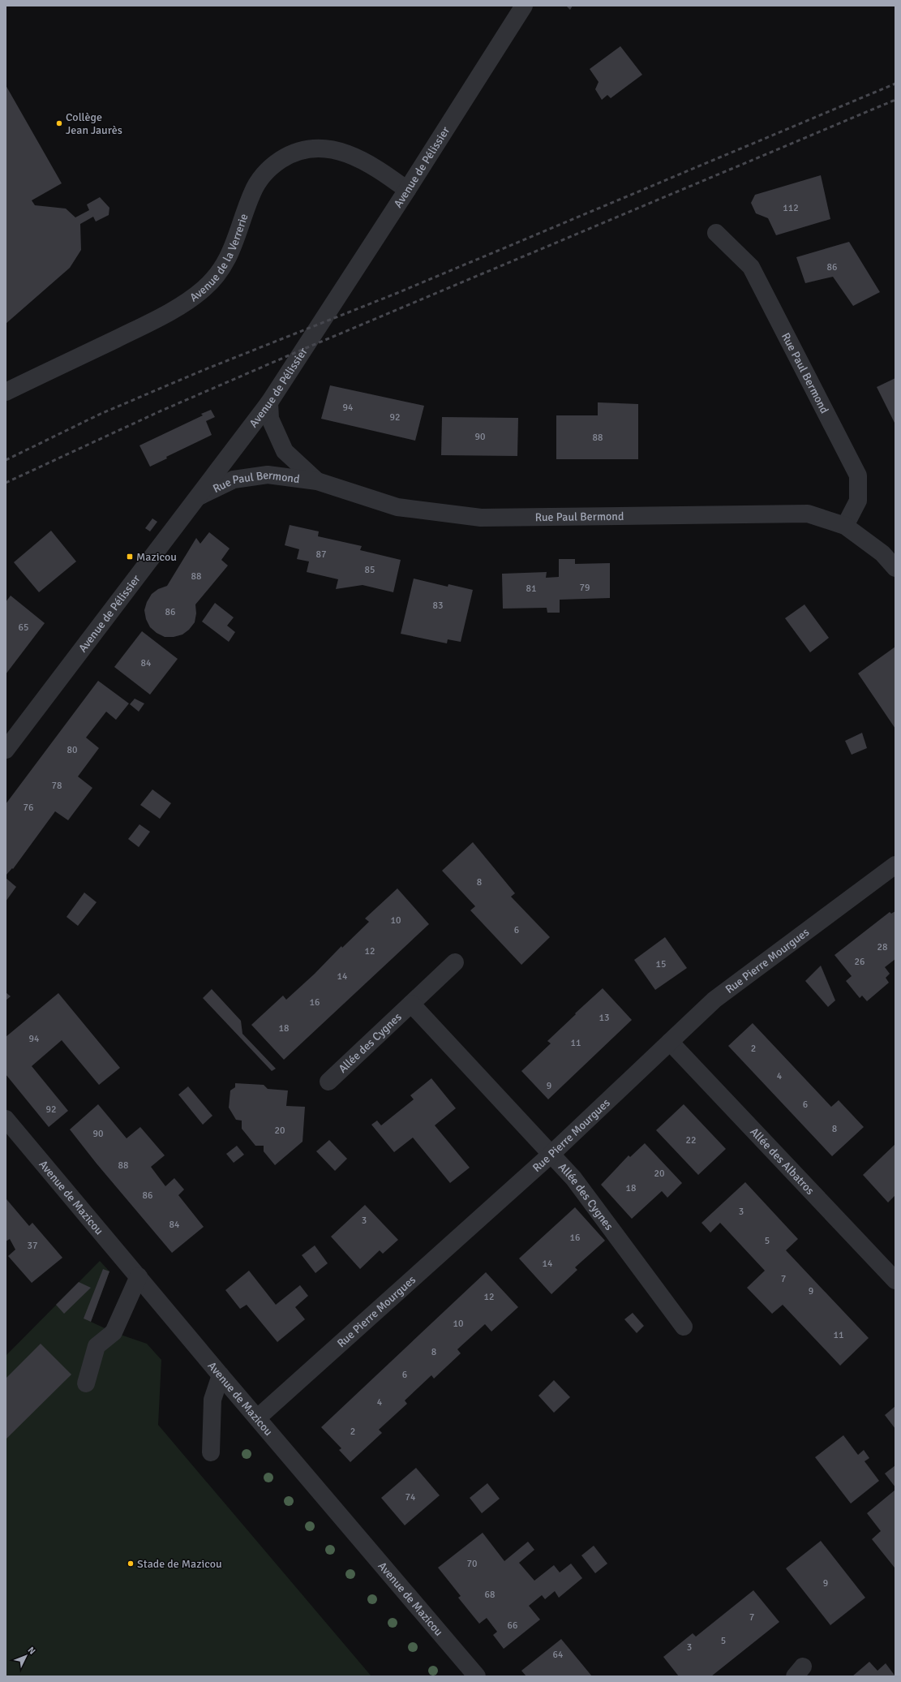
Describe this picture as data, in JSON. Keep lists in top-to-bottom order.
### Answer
{
  "streets": {
    "street": [
      "Avenue de Pélissier",
      "Avenue de la Verrerie",
      "Rue Paul Bermond",
      "Rue Pierre Mourgues",
      "Allée des Cygnes",
      "Allée des Albatros",
      "Avenue de Mazicou"
    ]
  },
  "crossings": [
    ["Avenue de Pélissier", "Avenue de la Verrerie"],
    ["Avenue de Pélissier", "Rue Paul Bermond"],
    ["Rue Pierre Mourgues", "Allée des Cygnes"],
    ["Rue Pierre Mourgues", "Allée des Albatros"],
    ["Rue Pierre Mourgues", "Avenue de Mazicou"]
  ],
  "places": {
    "other": ["Collège Jean Jaurès", "Stade de Mazicou"],
    "transit": ["Mazicou"]
  },
  "house_numbers": [
    "112",
    "86",
    "94",
    "92",
    "90",
    "88",
    "87",
    "85",
    "88",
    "79",
    "81",
    "83",
    "86",
    "65",
    "84",
    "80",
    "78",
    "76",
    "8",
    "10",
    "6",
    "28",
    "12",
    "26",
    "15",
    "14",
    "16",
    "13",
    "18",
    "94",
    "11",
    "2",
    "4",
    "9",
    "6",
    "92",
    "8",
    "20",
    "90",
    "22",
    "88",
    "20",
    "18",
    "86",
    "3",
    "3",
    "84",
    "16",
    "5",
    "37",
    "14",
    "7",
    "9",
    "12",
    "10",
    "11",
    "8",
    "6",
    "4",
    "2",
    "74",
    "70",
    "9",
    "68",
    "7",
    "66",
    "5",
    "3",
    "64"
  ],
  "north": "top right"
}
